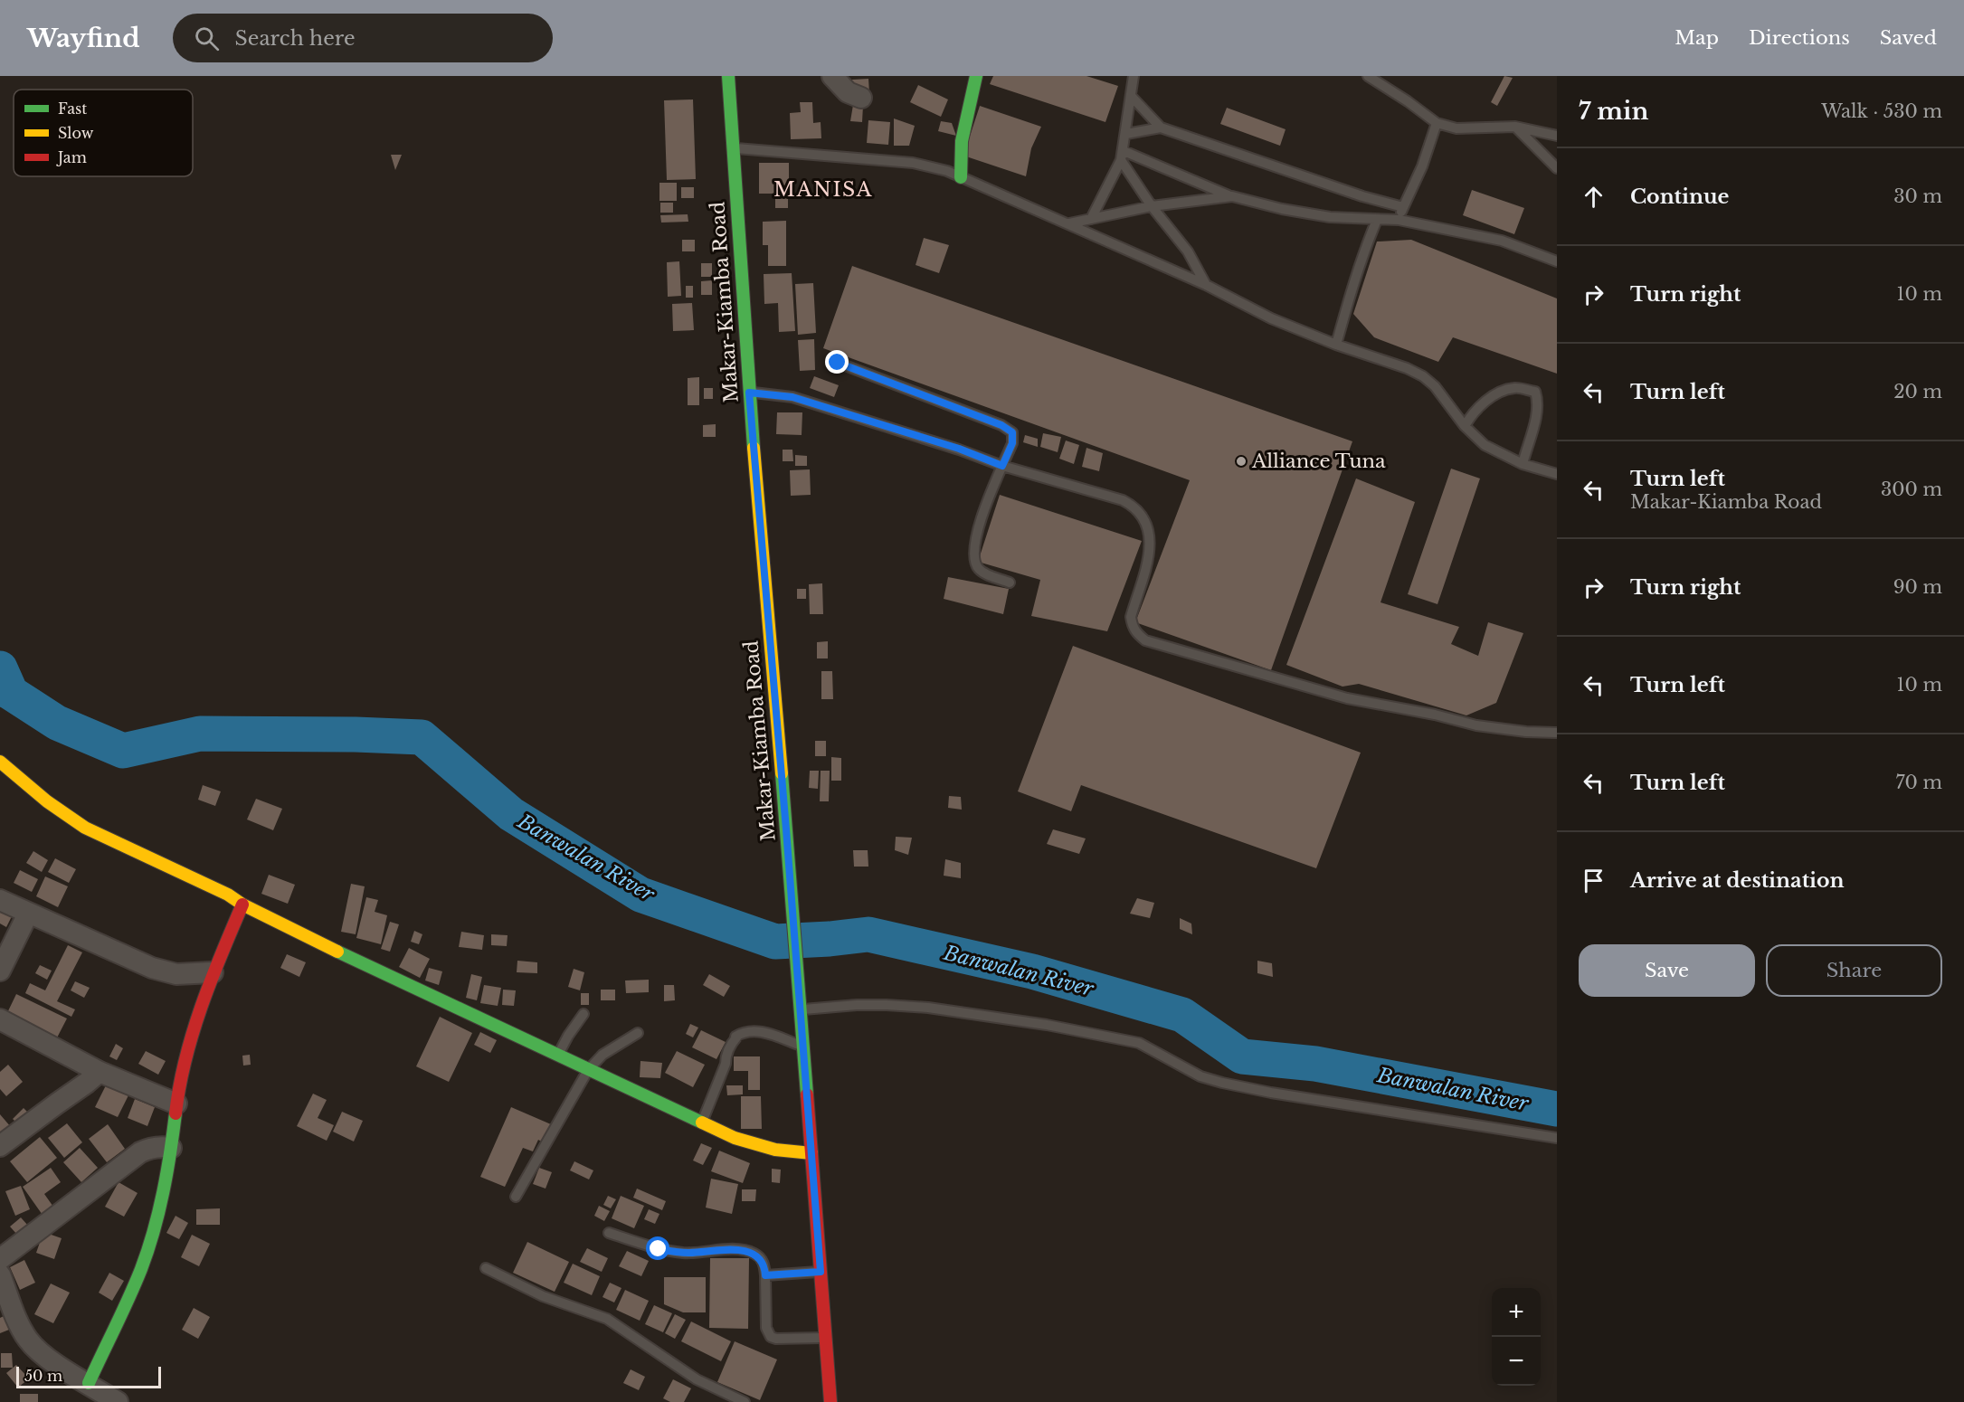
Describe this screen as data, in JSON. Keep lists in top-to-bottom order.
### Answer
{
  "streets": {
    "street": ["Makar-Kiamba Road"]
  },
  "districts": ["MANISA"],
  "water": ["Banwalan River"],
  "places": ["Alliance Tuna"],
  "legend": ["Fast", "Slow", "Jam"],
  "scale_bar": "50 m",
  "page": {
    "header": "Wayfind",
    "search": "Search here",
    "nav": ["Map", "Directions", "Saved"],
    "heading": ["7 min", "Walk · 530 m"],
    "list": [
      ["Continue", "30 m"],
      ["Turn right", "10 m"],
      ["Turn left", "20 m"],
      ["Turn left", "Makar-Kiamba Road", "300 m"],
      ["Turn right", "90 m"],
      ["Turn left", "10 m"],
      ["Turn left", "70 m"],
      "Arrive at destination"
    ],
    "buttons": ["Save", "Share"],
    "map_buttons": ["+", "−"],
    "scale": "50 m"
  }
}
